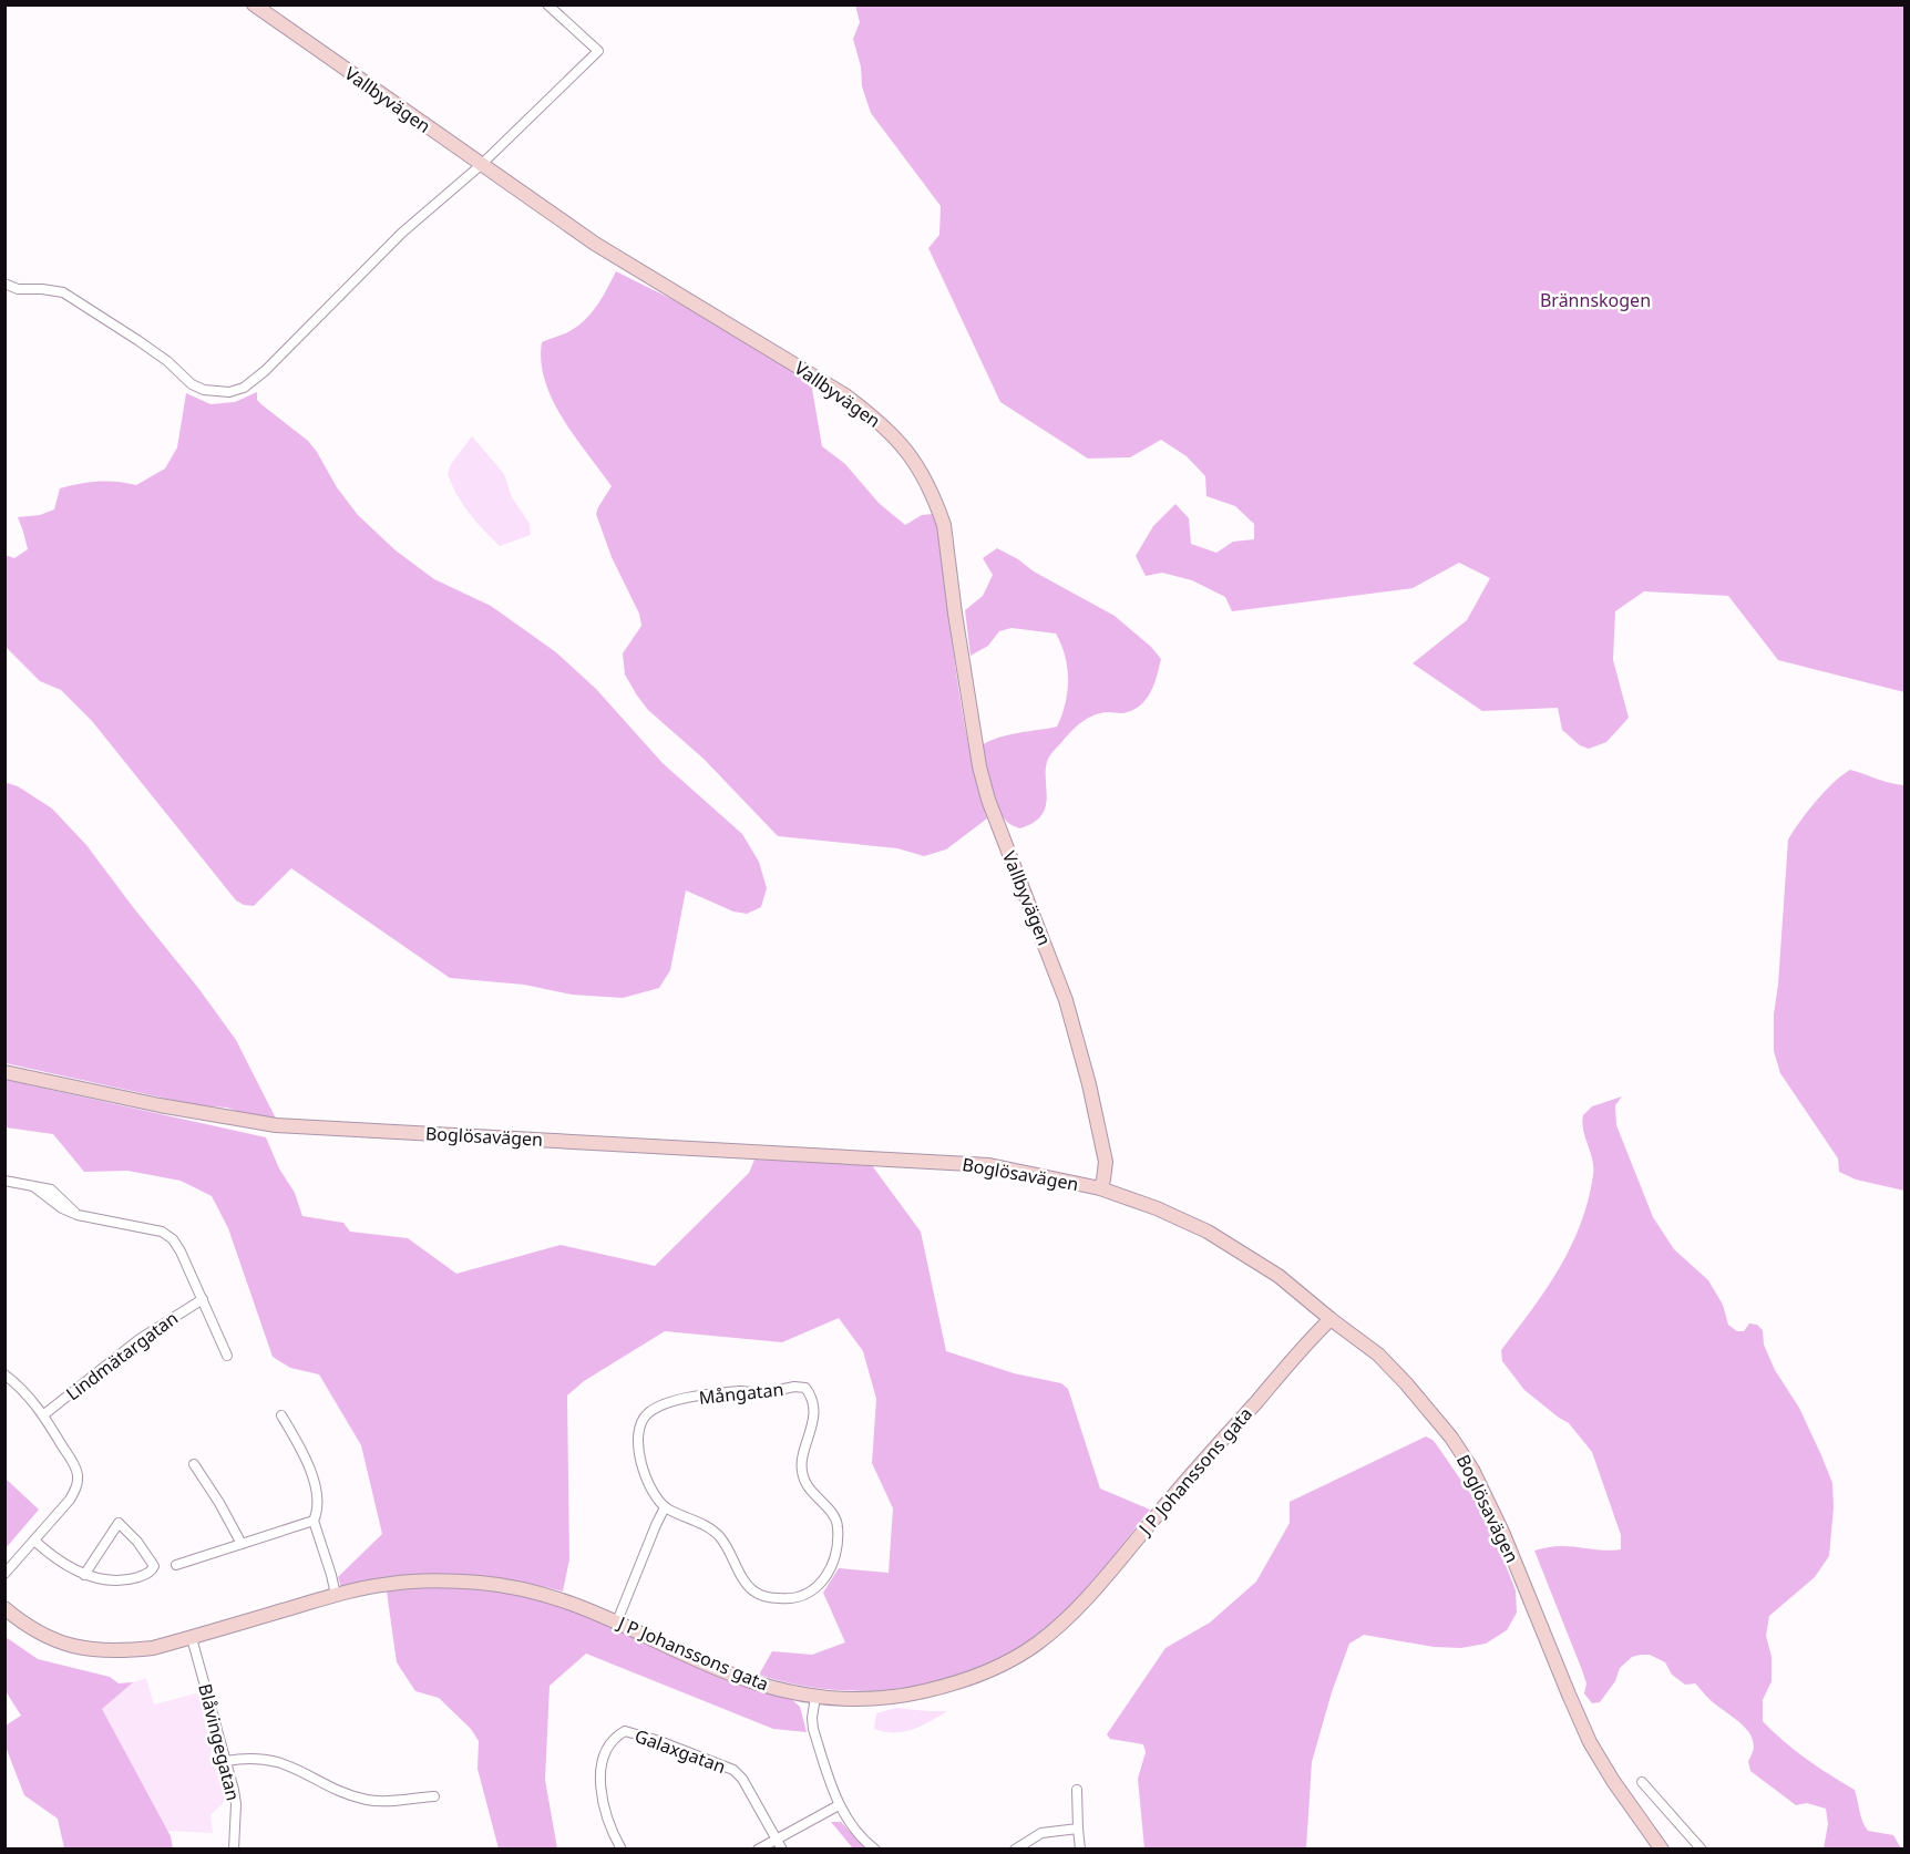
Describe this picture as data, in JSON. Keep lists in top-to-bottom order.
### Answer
{
  "streets": {
    "street": [
      "Vallbyvägen",
      "Boglösavägen",
      "Lindmätargatan",
      "Mångatan",
      "J P Johanssons gata",
      "Blåvingegatan",
      "Galaxgatan"
    ]
  },
  "crossings": [
    ["Vallbyvägen", "Boglösavägen"],
    ["Boglösavägen", "J P Johanssons gata"],
    ["J P Johanssons gata", "Blåvingegatan"]
  ],
  "parks": ["Brännskogen"]
}
